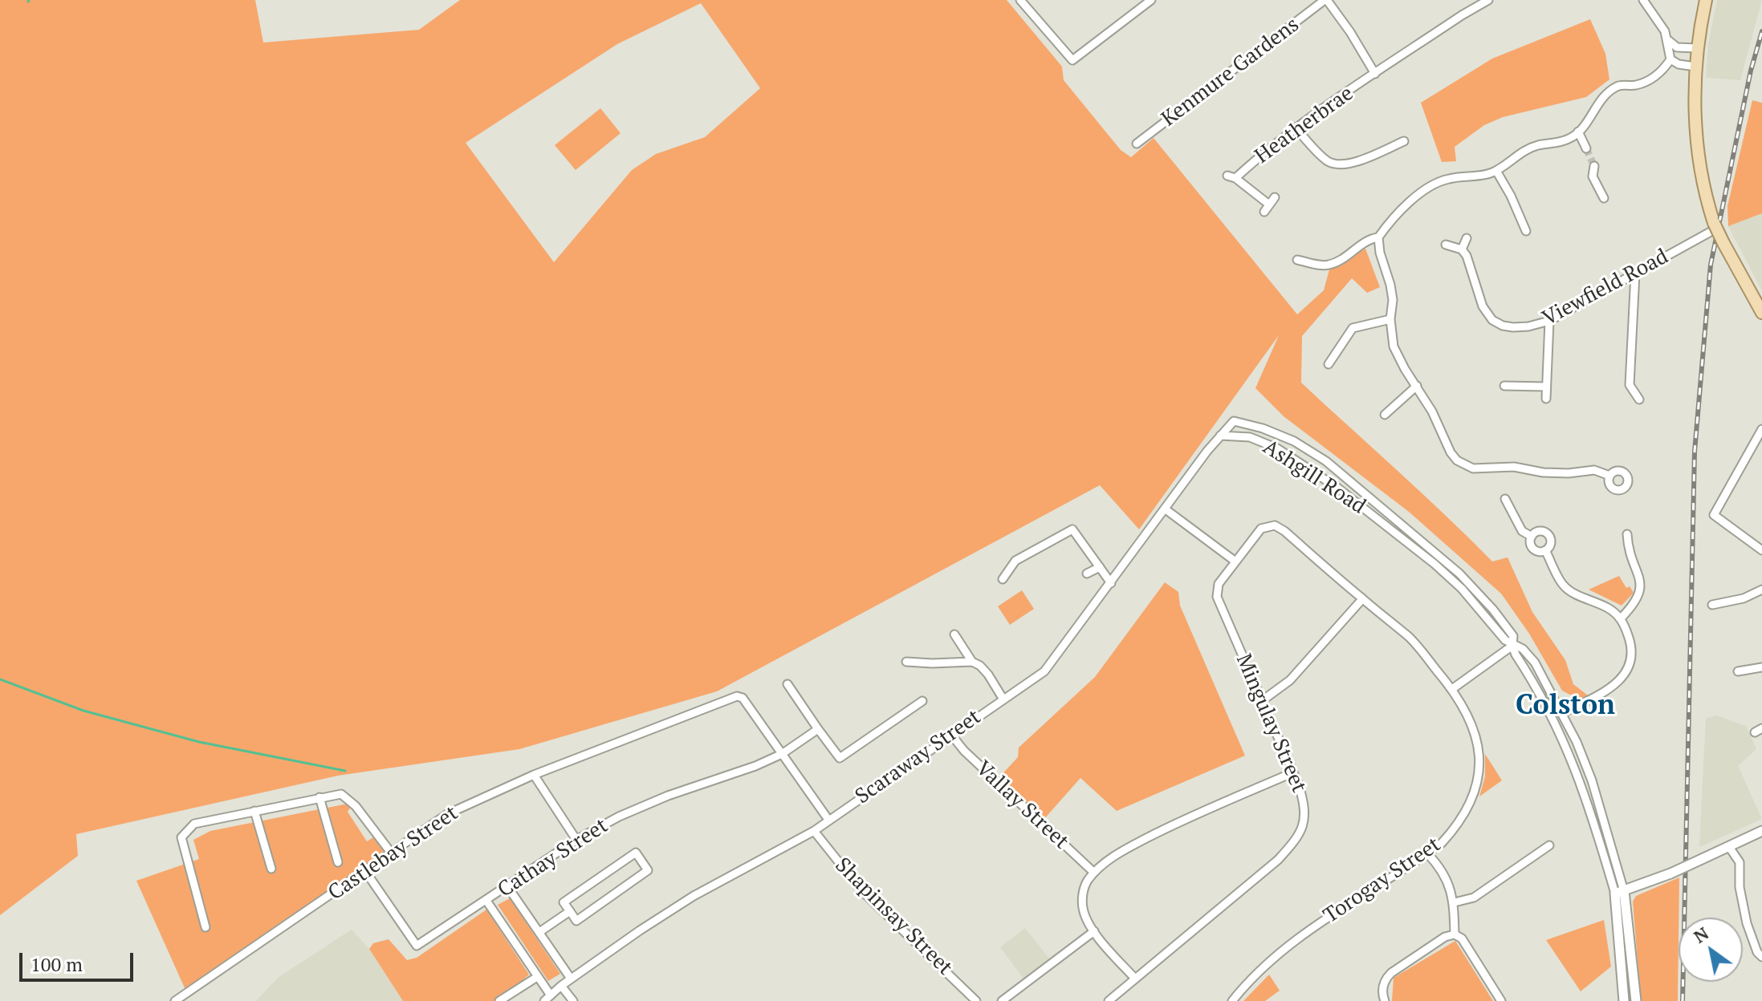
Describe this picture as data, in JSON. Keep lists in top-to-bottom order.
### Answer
{
  "streets": {
    "street": [
      "Kenmure Gardens",
      "Heatherbrae",
      "Viewfield Road",
      "Ashgill Road",
      "Mingulay Street",
      "Scaraway Street",
      "Vallay Street",
      "Castlebay Street",
      "Cathay Street",
      "Torogay Street",
      "Shapinsay Street"
    ]
  },
  "crossings": [
    ["Ashgill Road", "Scaraway Street"],
    ["Mingulay Street", "Torogay Street"],
    ["Scaraway Street", "Vallay Street"],
    ["Scaraway Street", "Shapinsay Street"],
    ["Castlebay Street", "Cathay Street"]
  ],
  "districts": ["Colston"],
  "scale_bar": "100 m",
  "north": "top left"
}
